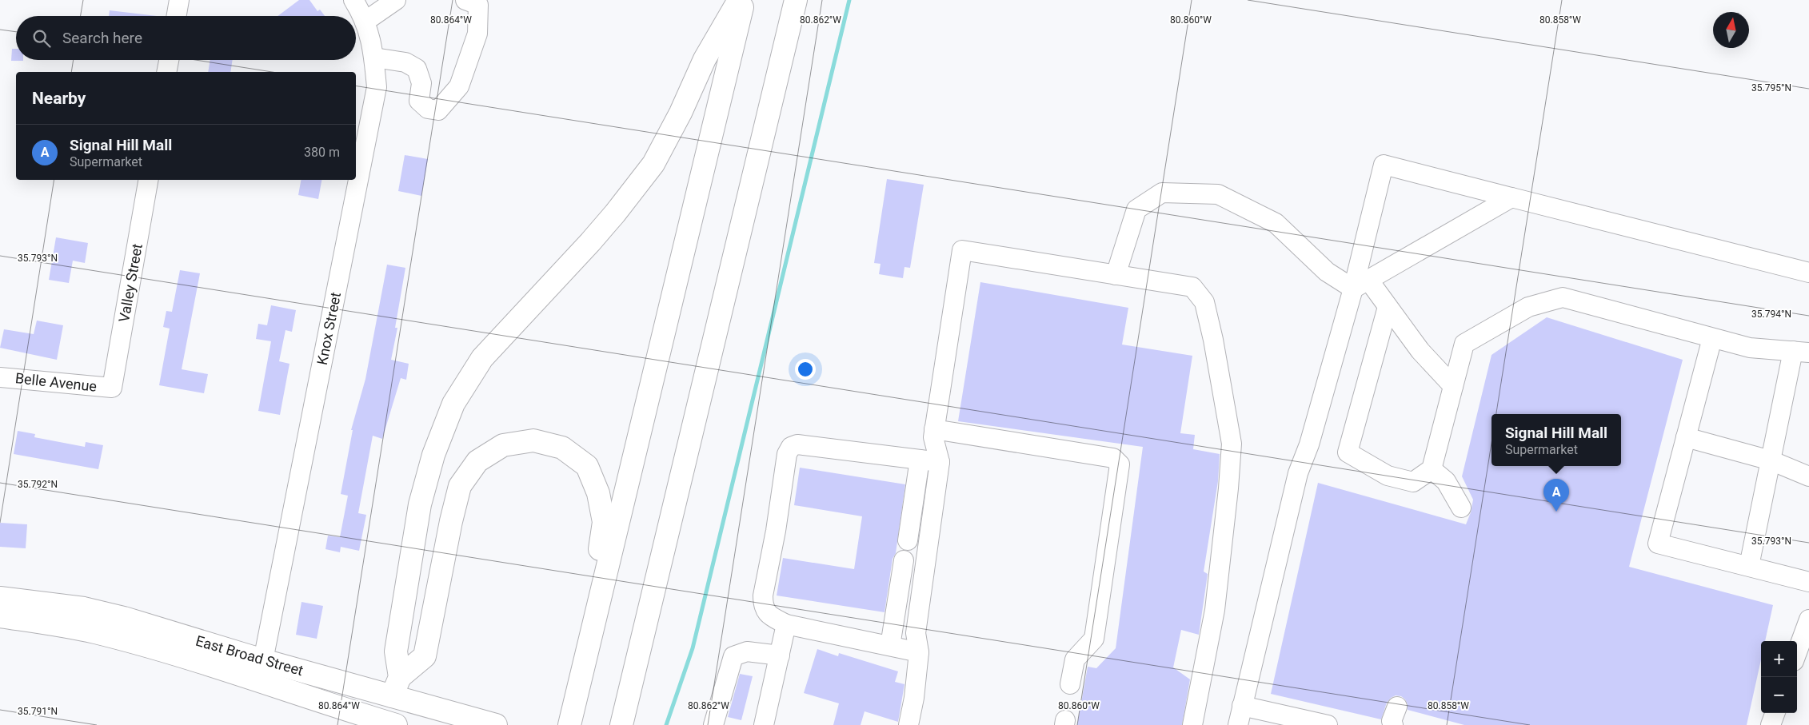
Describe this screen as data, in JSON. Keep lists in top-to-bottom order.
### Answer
{
  "streets": {
    "main road": ["East Broad Street"],
    "street": ["Valley Street", "Knox Street", "Belle Avenue"]
  },
  "crossings": [
    ["Valley Street", "Belle Avenue"],
    ["Knox Street", "East Broad Street"]
  ],
  "north": "top",
  "page": {
    "search": "Search here",
    "heading": "Nearby",
    "list": [
      {
        "mark": "A",
        "name": "Signal Hill Mall",
        "note": "Supermarket",
        "value": "380 m"
      }
    ],
    "popup": ["Signal Hill Mall", "Supermarket"],
    "pins": "A",
    "map_buttons": ["+", "−"]
  },
  "coordinates": [
    "80.864°W",
    "80.862°W",
    "80.860°W",
    "80.858°W",
    "35.795°N",
    "35.793°N",
    "35.794°N",
    "35.792°N",
    "35.791°N"
  ]
}
